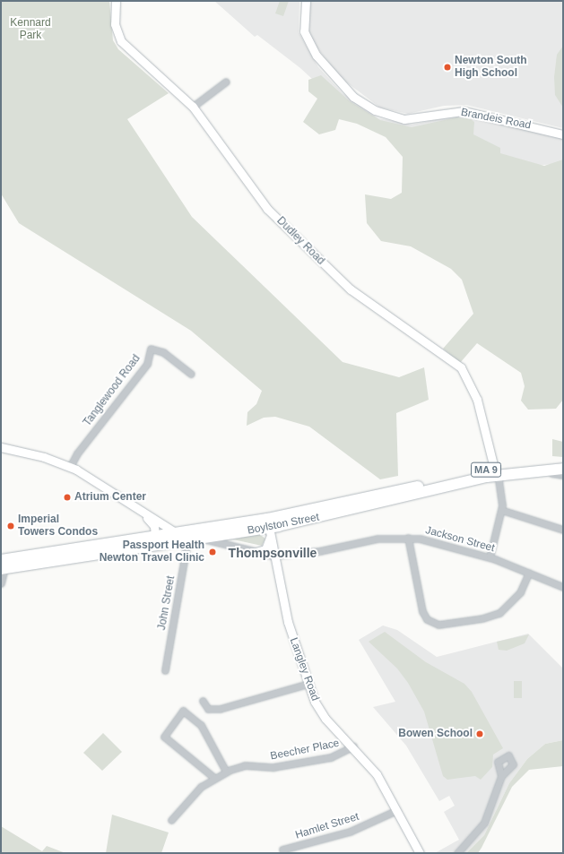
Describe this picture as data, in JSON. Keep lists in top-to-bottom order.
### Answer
{
  "streets": {
    "highway": ["MA 9", "Boylston Street"],
    "street": [
      "Brandeis Road",
      "Dudley Road",
      "Tanglewood Road",
      "Jackson Street",
      "John Street",
      "Langley Road",
      "Beecher Place",
      "Hamlet Street"
    ]
  },
  "crossings": [
    ["Dudley Road", "Boylston Street"],
    ["Dudley Road", "Jackson Street"],
    ["Boylston Street", "Jackson Street"],
    ["Boylston Street", "John Street"],
    ["Boylston Street", "Langley Road"],
    ["Jackson Street", "Langley Road"],
    ["Langley Road", "Beecher Place"],
    ["Langley Road", "Hamlet Street"]
  ],
  "districts": ["Thompsonville"],
  "parks": ["Kennard Park"],
  "places": [
    "Newton South High School",
    "Atrium Center",
    "Imperial Towers Condos",
    "Passport Health Newton Travel Clinic",
    "Bowen School"
  ]
}
